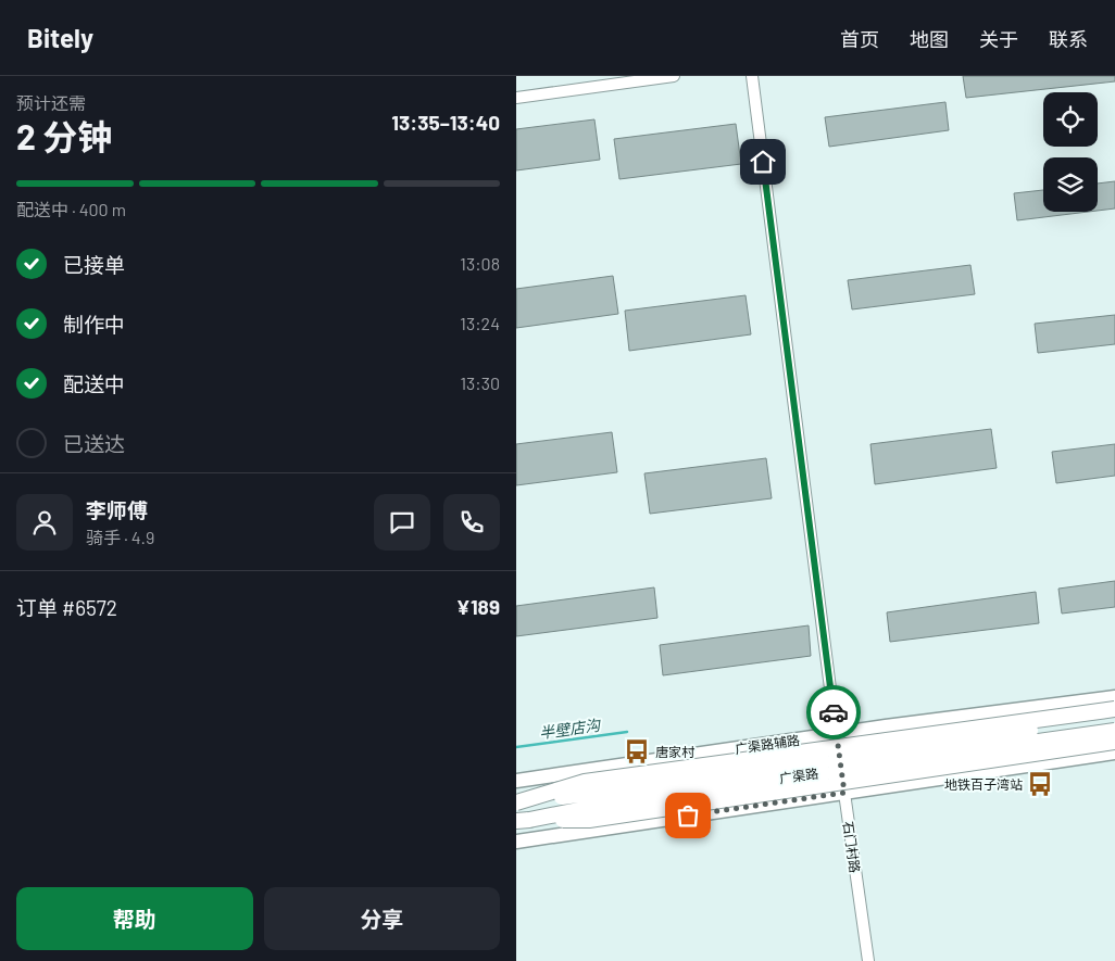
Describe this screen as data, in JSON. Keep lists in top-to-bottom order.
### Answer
{
  "streets": {
    "highway": ["广渠路"],
    "main road": ["广渠路辅路"],
    "street": ["石门村路"]
  },
  "crossings": [
    ["广渠路辅路", "石门村路"],
    ["广渠路", "石门村路"]
  ],
  "water": ["半壁店沟"],
  "places": {
    "bus stop": ["唐家村", "地铁百子湾站"]
  },
  "page": {
    "header": "Bitely",
    "nav": [
      "首页",
      "地图",
      "关于",
      "联系"
    ],
    "heading": ["2 分钟", "预计还需", "13:35–13:40"],
    "panel": [
      "李师傅",
      "骑手 · 4.9",
      "订单 #6572",
      "¥189"
    ],
    "bar": "配送中 · 400 m",
    "list": [
      ["已接单", "13:08"],
      ["制作中", "13:24"],
      ["配送中", "13:30"],
      "已送达"
    ],
    "buttons": ["帮助", "分享"]
  }
}
